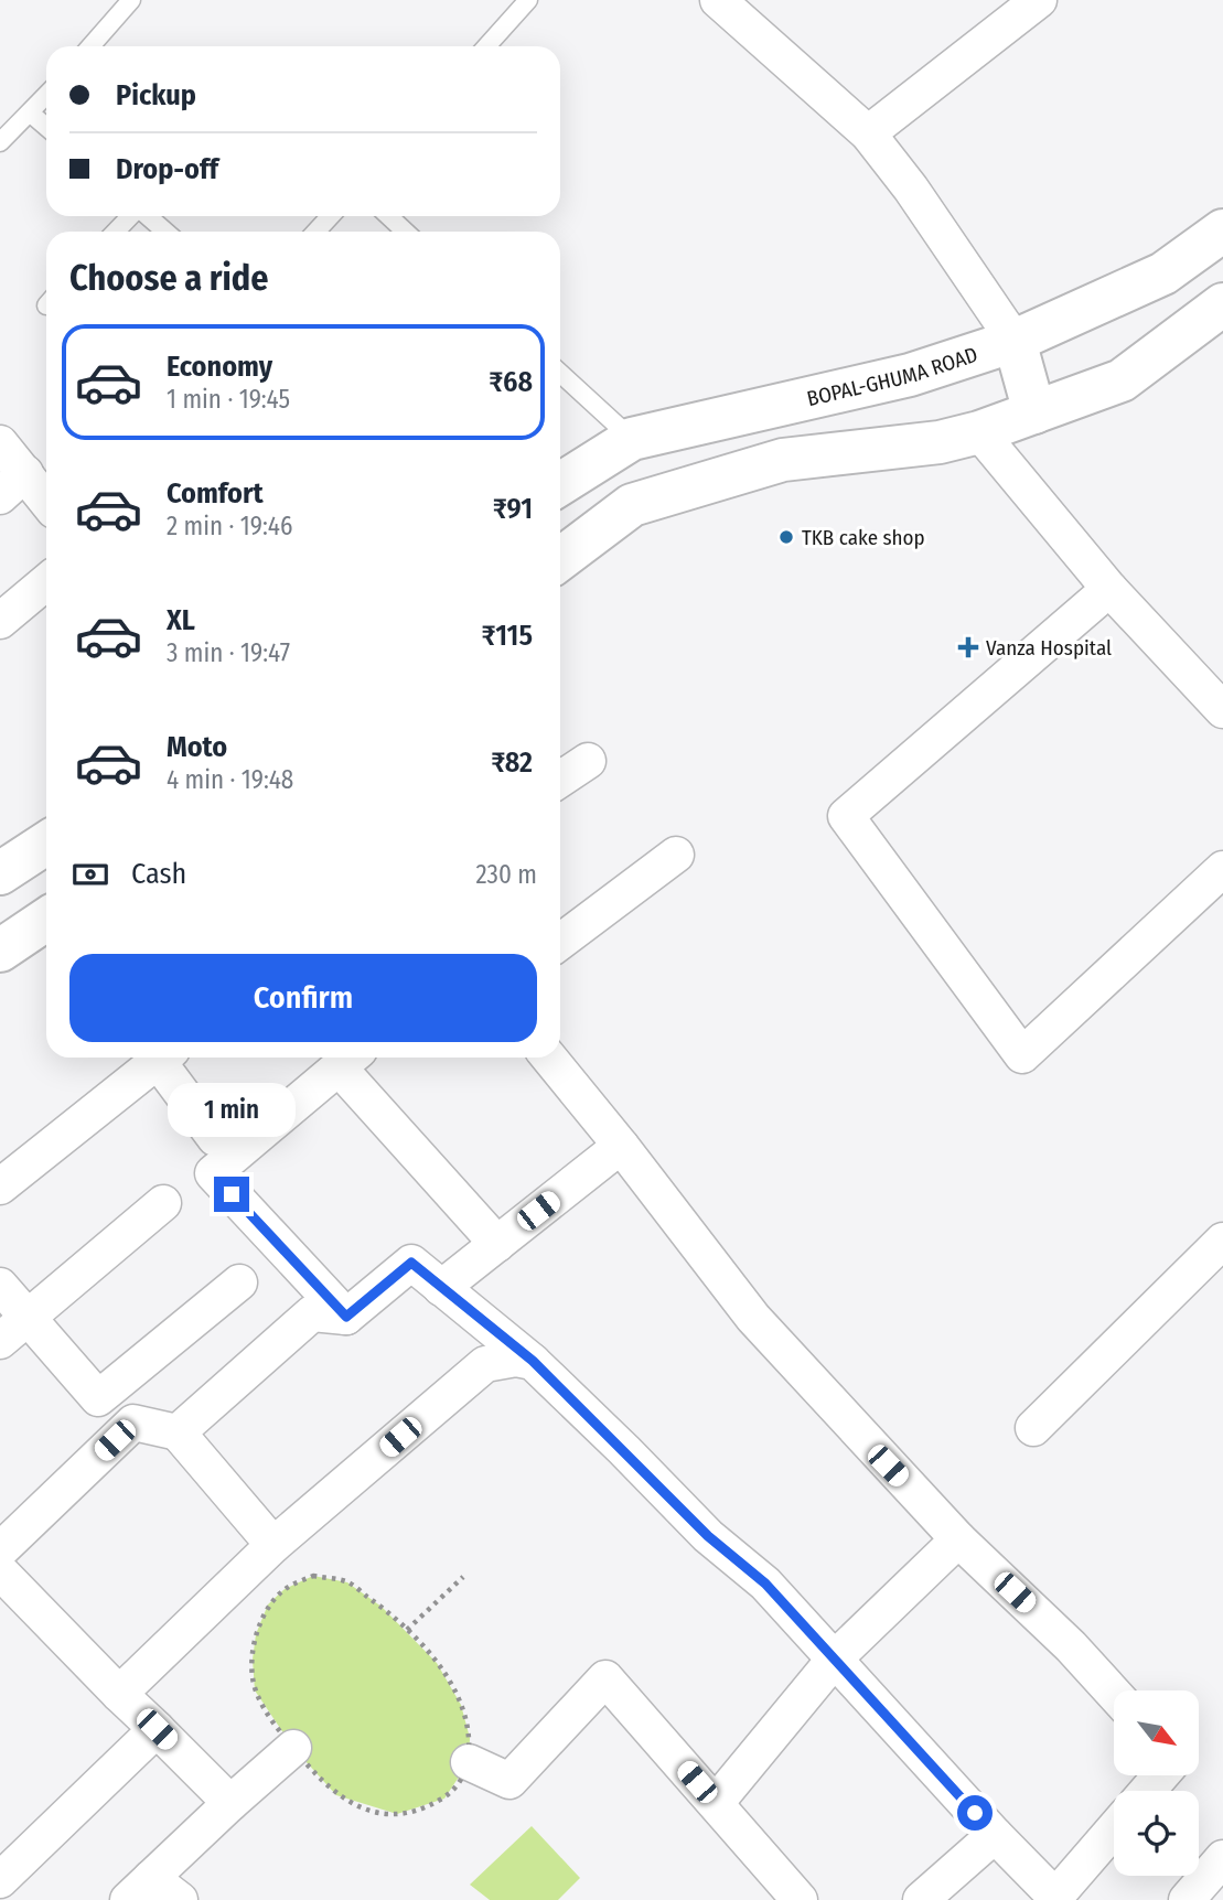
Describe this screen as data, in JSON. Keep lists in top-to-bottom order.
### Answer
{
  "streets": {
    "street": ["BOPAL-GHUMA ROAD"]
  },
  "places": {
    "other": ["TKB cake shop"],
    "health": ["Vanza Hospital"]
  },
  "north": "bottom right",
  "page": {
    "banner": ["Pickup", "Drop-off"],
    "heading": "Choose a ride",
    "list": [
      {
        "name": "Economy",
        "note": "1 min · 19:45",
        "value": "₹68"
      },
      {
        "name": "Comfort",
        "note": "2 min · 19:46",
        "value": "₹91"
      },
      {
        "name": "XL",
        "note": "3 min · 19:47",
        "value": "₹115"
      },
      {
        "name": "Moto",
        "note": "4 min · 19:48",
        "value": "₹82"
      }
    ],
    "pay": ["Cash", "230 m"],
    "buttons": "Confirm",
    "bubble": "1 min"
  }
}
